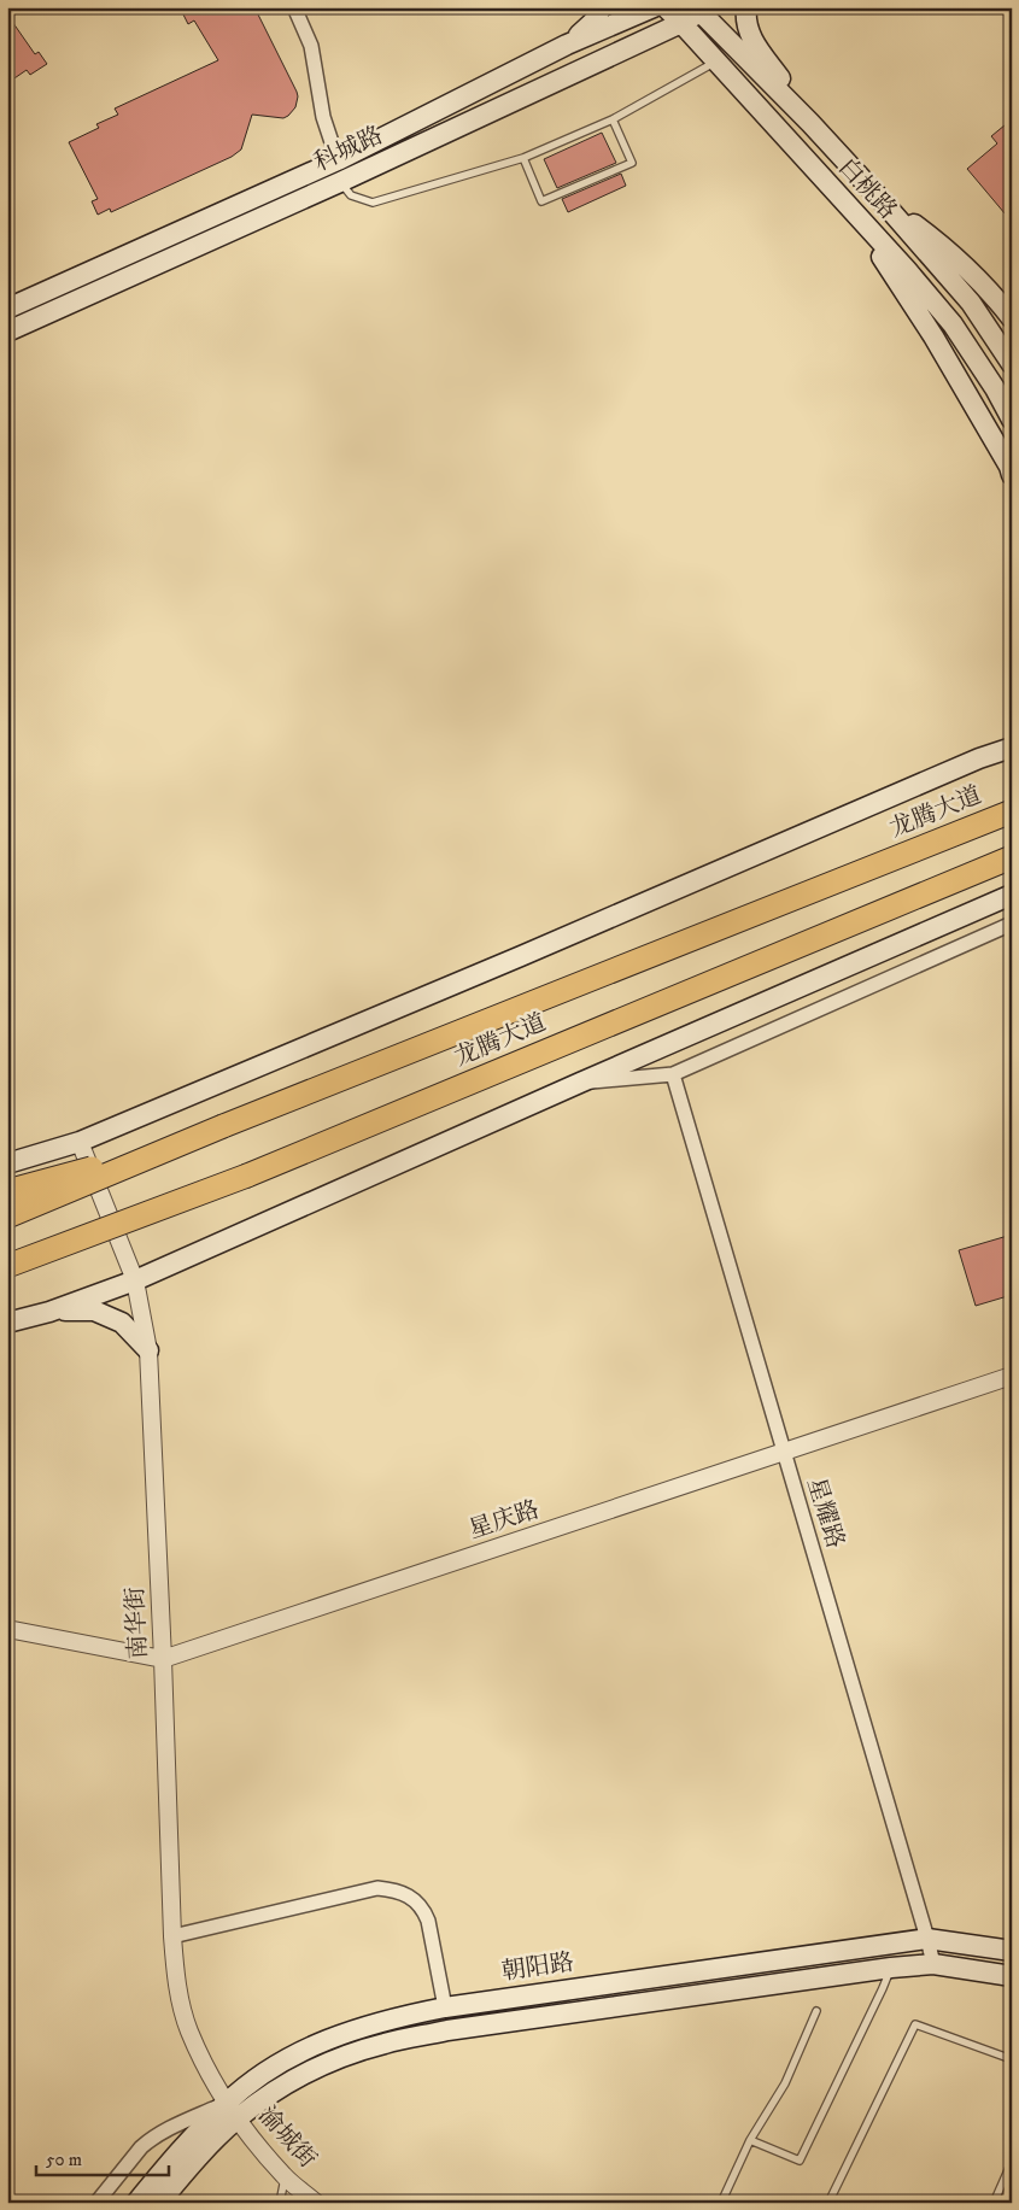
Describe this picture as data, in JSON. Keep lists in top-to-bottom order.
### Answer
{
  "streets": {
    "highway": ["龙腾大道"],
    "main road": ["科城路", "白桃路", "朝阳路"],
    "street": [
      "星耀路",
      "星庆路",
      "南华街",
      "渝城街"
    ]
  },
  "crossings": [
    ["科城路", "白桃路"],
    ["星耀路", "星庆路"],
    ["星耀路", "朝阳路"],
    ["星庆路", "南华街"],
    ["南华街", "朝阳路"],
    ["南华街", "渝城街"],
    ["朝阳路", "渝城街"]
  ],
  "scale_bar": "50 m"
}
